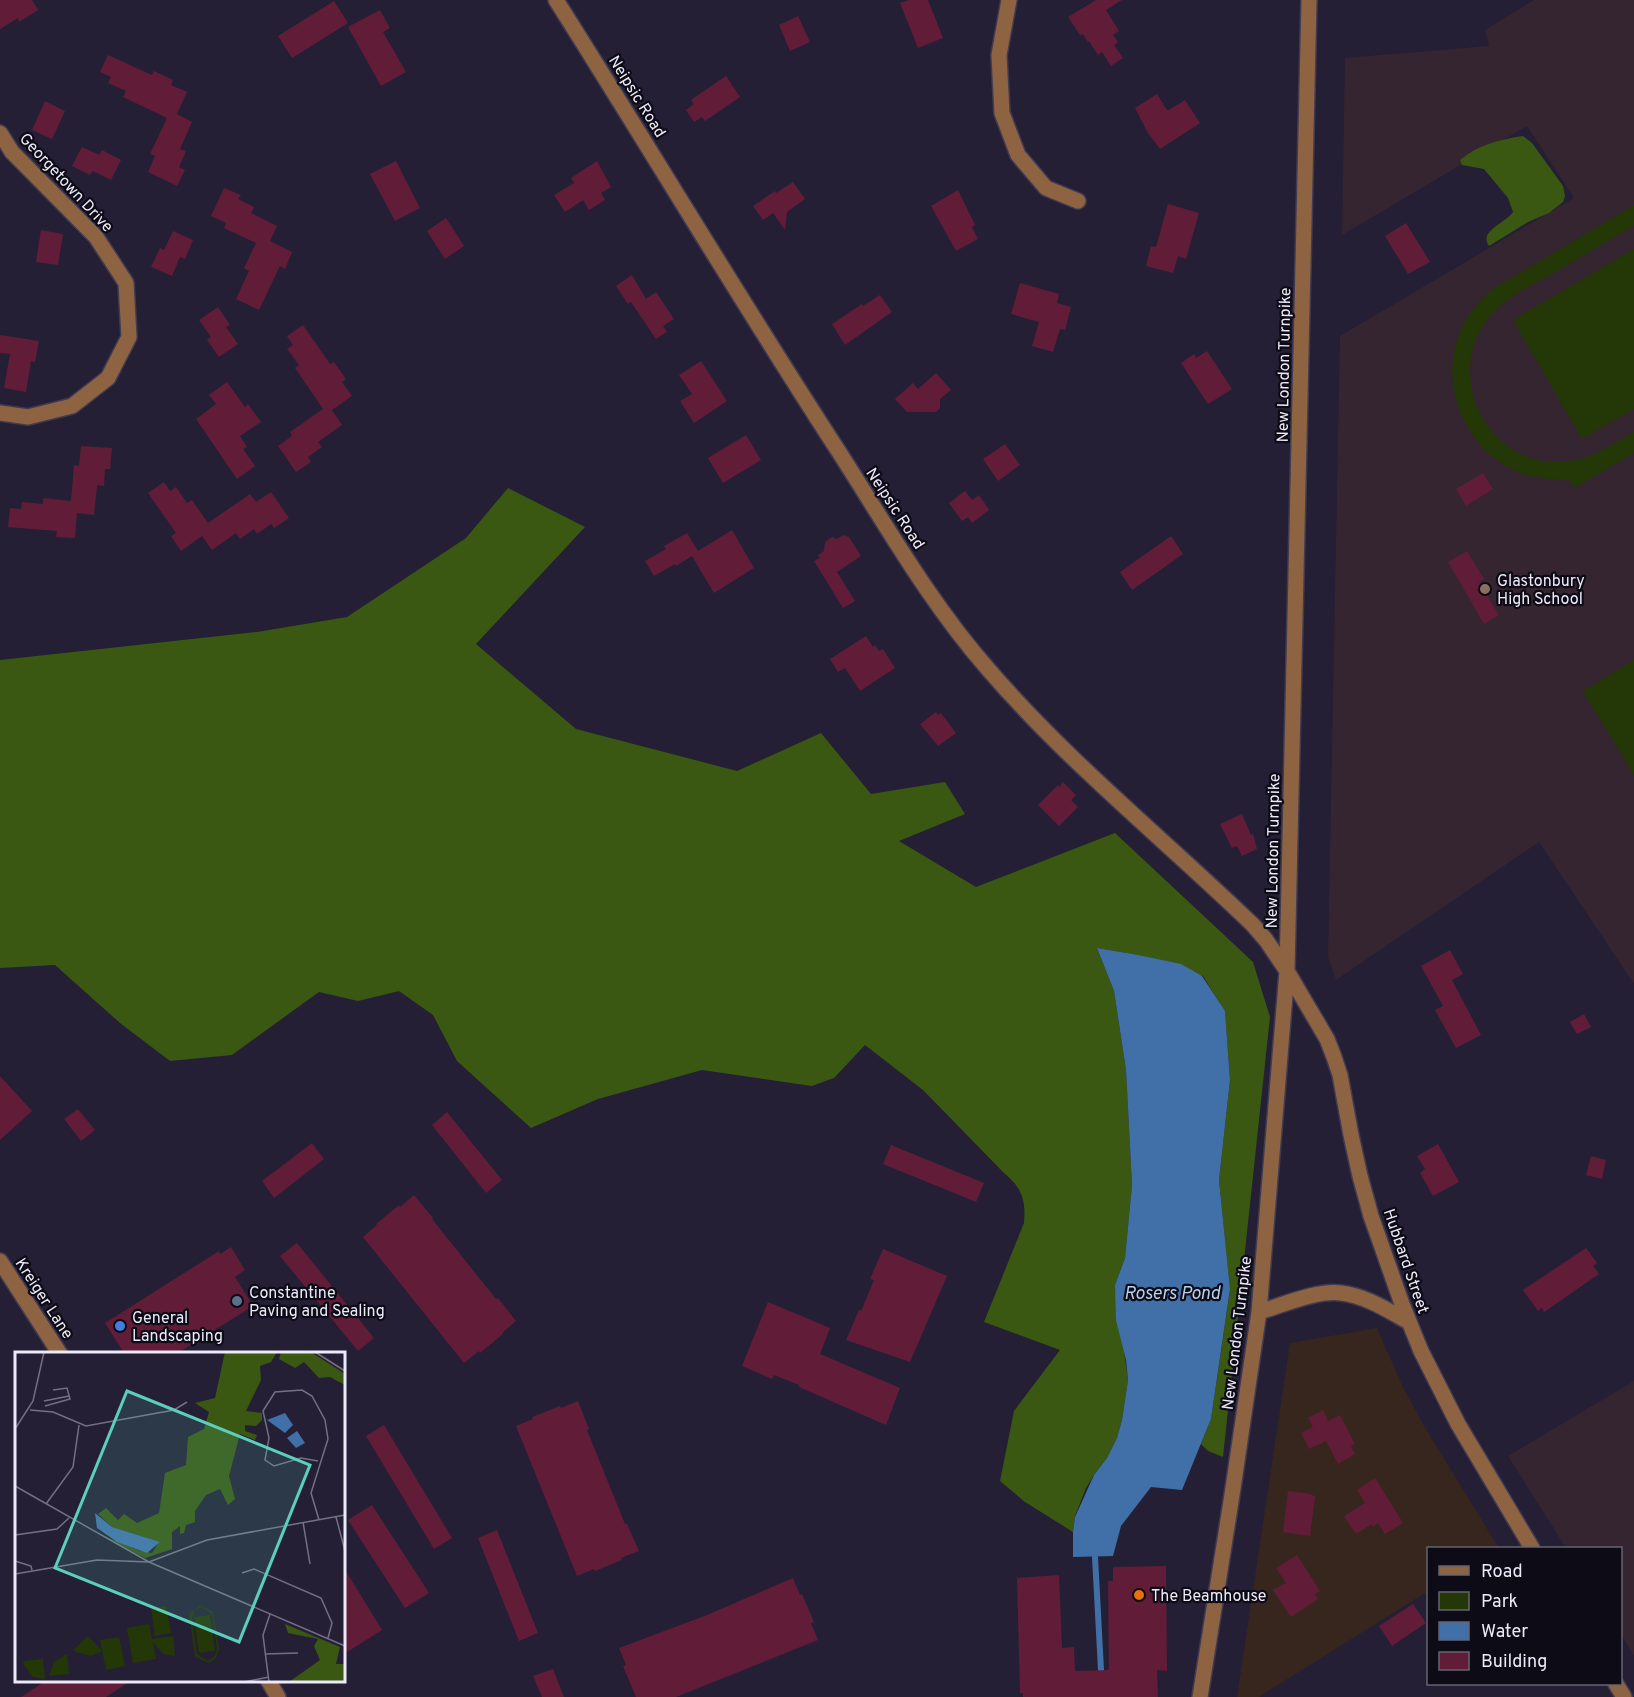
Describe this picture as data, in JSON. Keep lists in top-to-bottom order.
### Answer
{
  "streets": {
    "street": [
      "Neipsic Road",
      "Georgetown Drive",
      "New London Turnpike",
      "Hubbard Street",
      "Kreiger Lane"
    ]
  },
  "crossings": [
    ["Neipsic Road", "New London Turnpike"],
    ["Neipsic Road", "Hubbard Street"],
    ["New London Turnpike", "Hubbard Street"]
  ],
  "water": ["Rosers Pond"],
  "places": [
    "Glastonbury High School",
    "Constantine Paving and Sealing",
    "General Landscaping",
    "The Beamhouse"
  ],
  "legend": [
    "Road",
    "Park",
    "Water",
    "Building"
  ]
}
